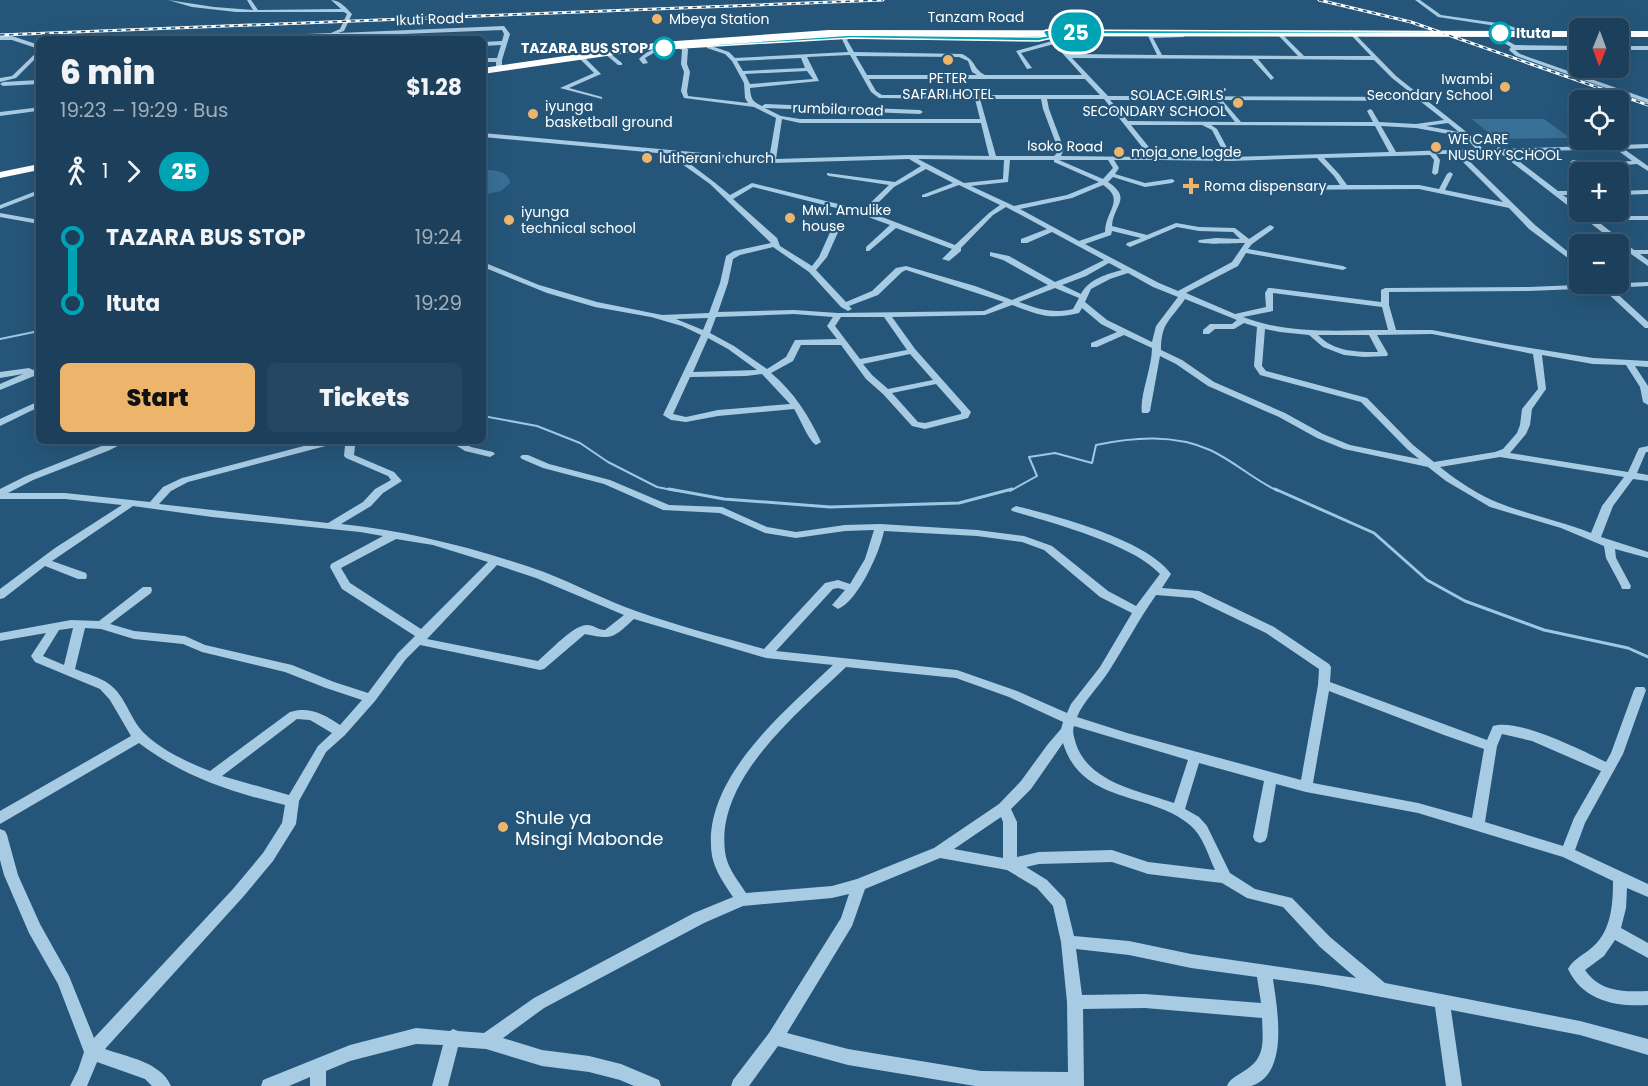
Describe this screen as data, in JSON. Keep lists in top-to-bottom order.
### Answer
{
  "streets": {
    "highway": ["Tanzam Road"],
    "street": ["Ikuti Road", "rumbila road", "Isoko Road"]
  },
  "places": {
    "other": [
      "Mbeya Station",
      "Ituta",
      "TAZARA BUS STOP",
      "PETER SAFARI HOTEL",
      "Iwambi Secondary School",
      "SOLACE GIRLS' SECONDARY SCHOOL",
      "iyunga basketball ground",
      "WE CARE NUSURY SCHOOL",
      "moja one logde",
      "lutherani church",
      "Mwl. Amulike house",
      "iyunga technical school",
      "Shule ya Msingi Mabonde"
    ],
    "health": ["Roma dispensary"]
  },
  "lines": ["bus line 25"],
  "north": "bottom",
  "page": {
    "on_map": "25",
    "map_buttons": ["+", "−"],
    "heading": ["6 min", "19:23 – 19:29 · Bus", "$1.28"],
    "legs": ["1", "25"],
    "list": [
      {
        "name": "TAZARA BUS STOP",
        "value": "19:24"
      },
      {
        "name": "Ituta",
        "value": "19:29"
      }
    ],
    "buttons": ["Start", "Tickets"]
  }
}
